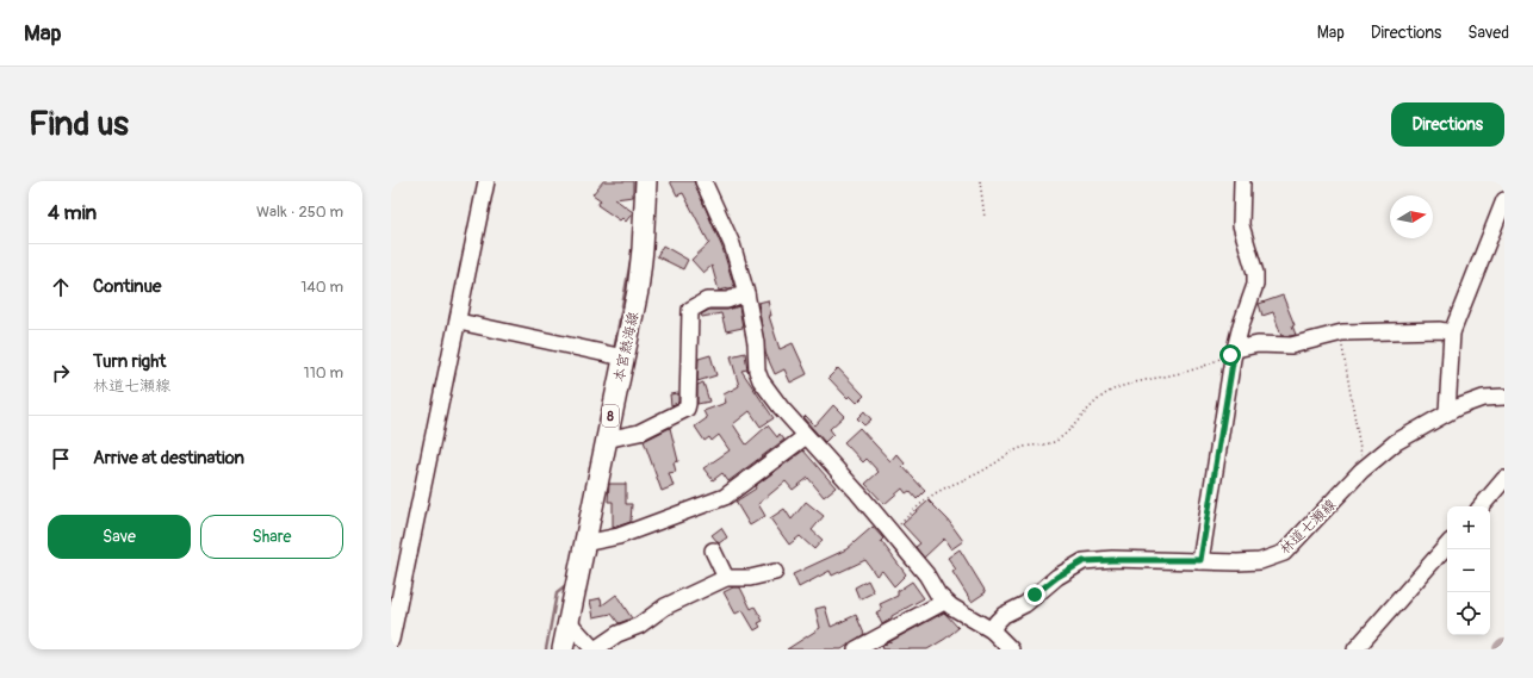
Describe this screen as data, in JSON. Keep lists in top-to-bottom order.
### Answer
{
  "streets": {
    "main road": ["本宮熱海線", "8"],
    "street": ["林道七瀬線"]
  },
  "north": "right",
  "page": {
    "header": "Map",
    "nav": ["Map", "Directions", "Saved"],
    "buttons": [
      "Directions",
      ["Save", "Share"]
    ],
    "title": "Find us",
    "heading": ["4 min", "Walk · 250 m"],
    "list": [
      ["Continue", "140 m"],
      ["Turn right", "林道七瀬線", "110 m"],
      "Arrive at destination"
    ],
    "map_buttons": ["+", "−"]
  }
}
